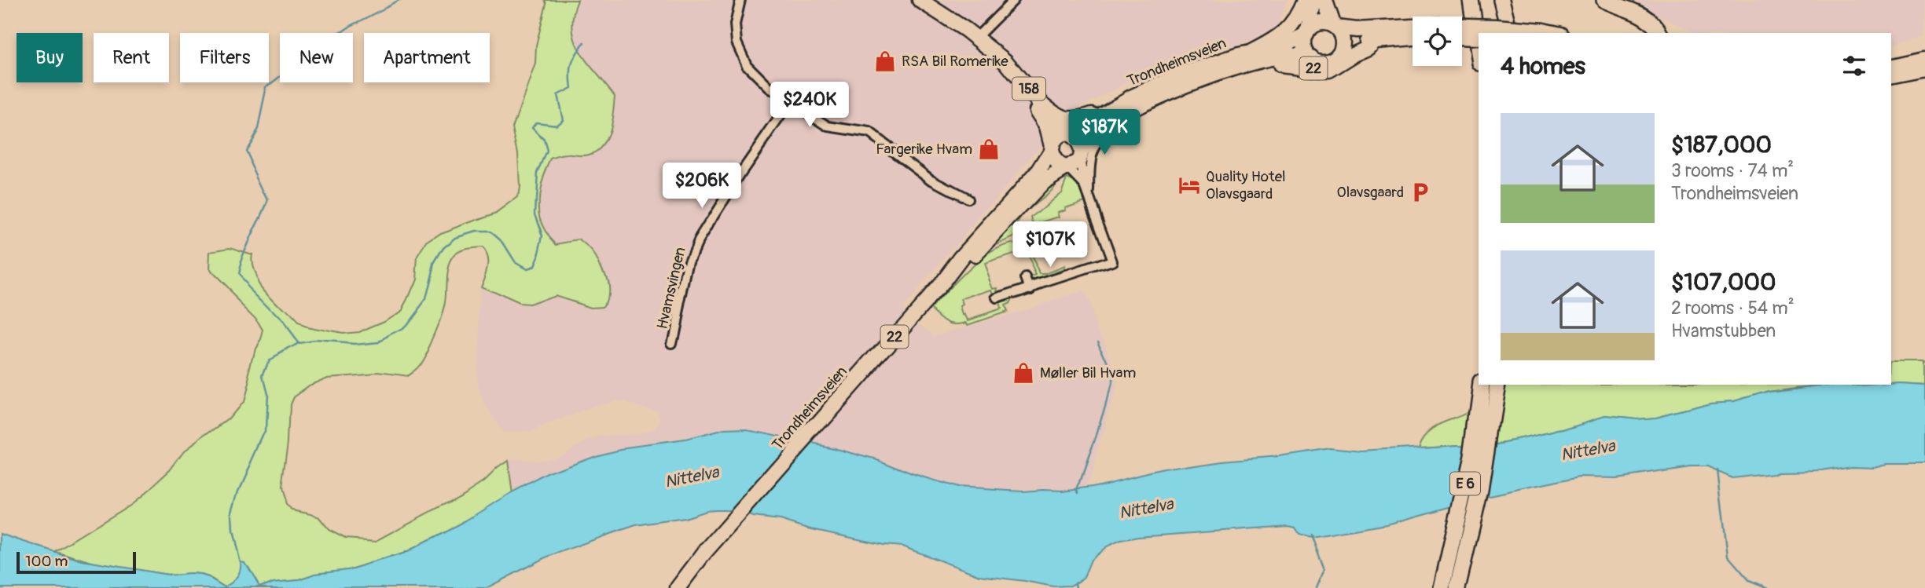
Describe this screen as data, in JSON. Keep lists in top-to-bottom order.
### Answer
{
  "streets": {
    "highway": ["E 6"],
    "main road": ["Trondheimsveien", "22", "158"],
    "street": ["Hvamsvingen"]
  },
  "crossings": [
    ["Trondheimsveien", "22"],
    ["Trondheimsveien", "158"],
    ["22", "158"]
  ],
  "water": ["Nittelva"],
  "places": {
    "shop": ["RSA Bil Romerike", "Fargerike Hvam", "Møller Bil Hvam"],
    "hotel": ["Quality Hotel Olavsgaard"],
    "parking": ["Olavsgaard"]
  },
  "scale_bar": "100 m",
  "page": {
    "chip": [
      "Buy",
      "Rent",
      "Filters",
      "New",
      "Apartment"
    ],
    "heading": "4 homes",
    "price": [
      "$240K",
      "$187K",
      "$206K",
      "$107K"
    ],
    "list": [
      {
        "name": "$187,000",
        "note": "3 rooms · 74 m² · Trondheimsveien"
      },
      {
        "name": "$107,000",
        "note": "2 rooms · 54 m² · Hvamstubben"
      }
    ],
    "scale": "100 m"
  }
}
